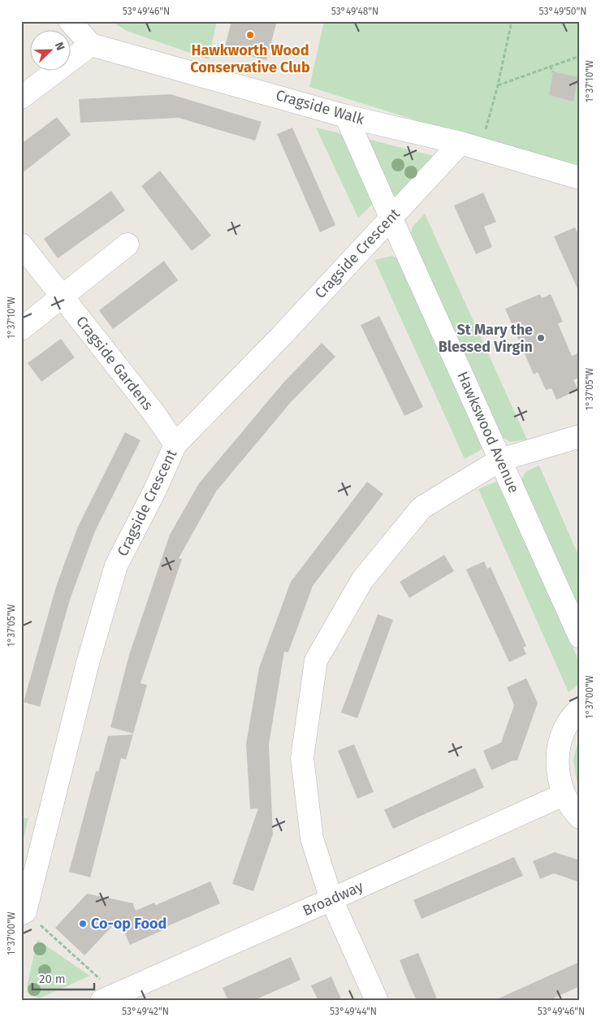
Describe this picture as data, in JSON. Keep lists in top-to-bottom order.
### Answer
{
  "streets": {
    "street": [
      "Cragside Walk",
      "Cragside Crescent",
      "Cragside Gardens",
      "Hawkswood Avenue",
      "Broadway"
    ]
  },
  "crossings": [
    ["Cragside Walk", "Cragside Crescent"],
    ["Cragside Walk", "Hawkswood Avenue"],
    ["Cragside Crescent", "Cragside Gardens"],
    ["Cragside Crescent", "Hawkswood Avenue"]
  ],
  "places": ["Hawkworth Wood Conservative Club", "St Mary the Blessed Virgin", "Co-op Food"],
  "scale_bar": "20 m",
  "north": "top right",
  "coordinates": [
    "53°49'46\"N",
    "53°49'48\"N",
    "53°49'50\"N",
    "1°37'10\"W",
    "1°37'05\"W",
    "1°37'00\"W",
    "53°49'42\"N",
    "53°49'44\"N"
  ]
}
